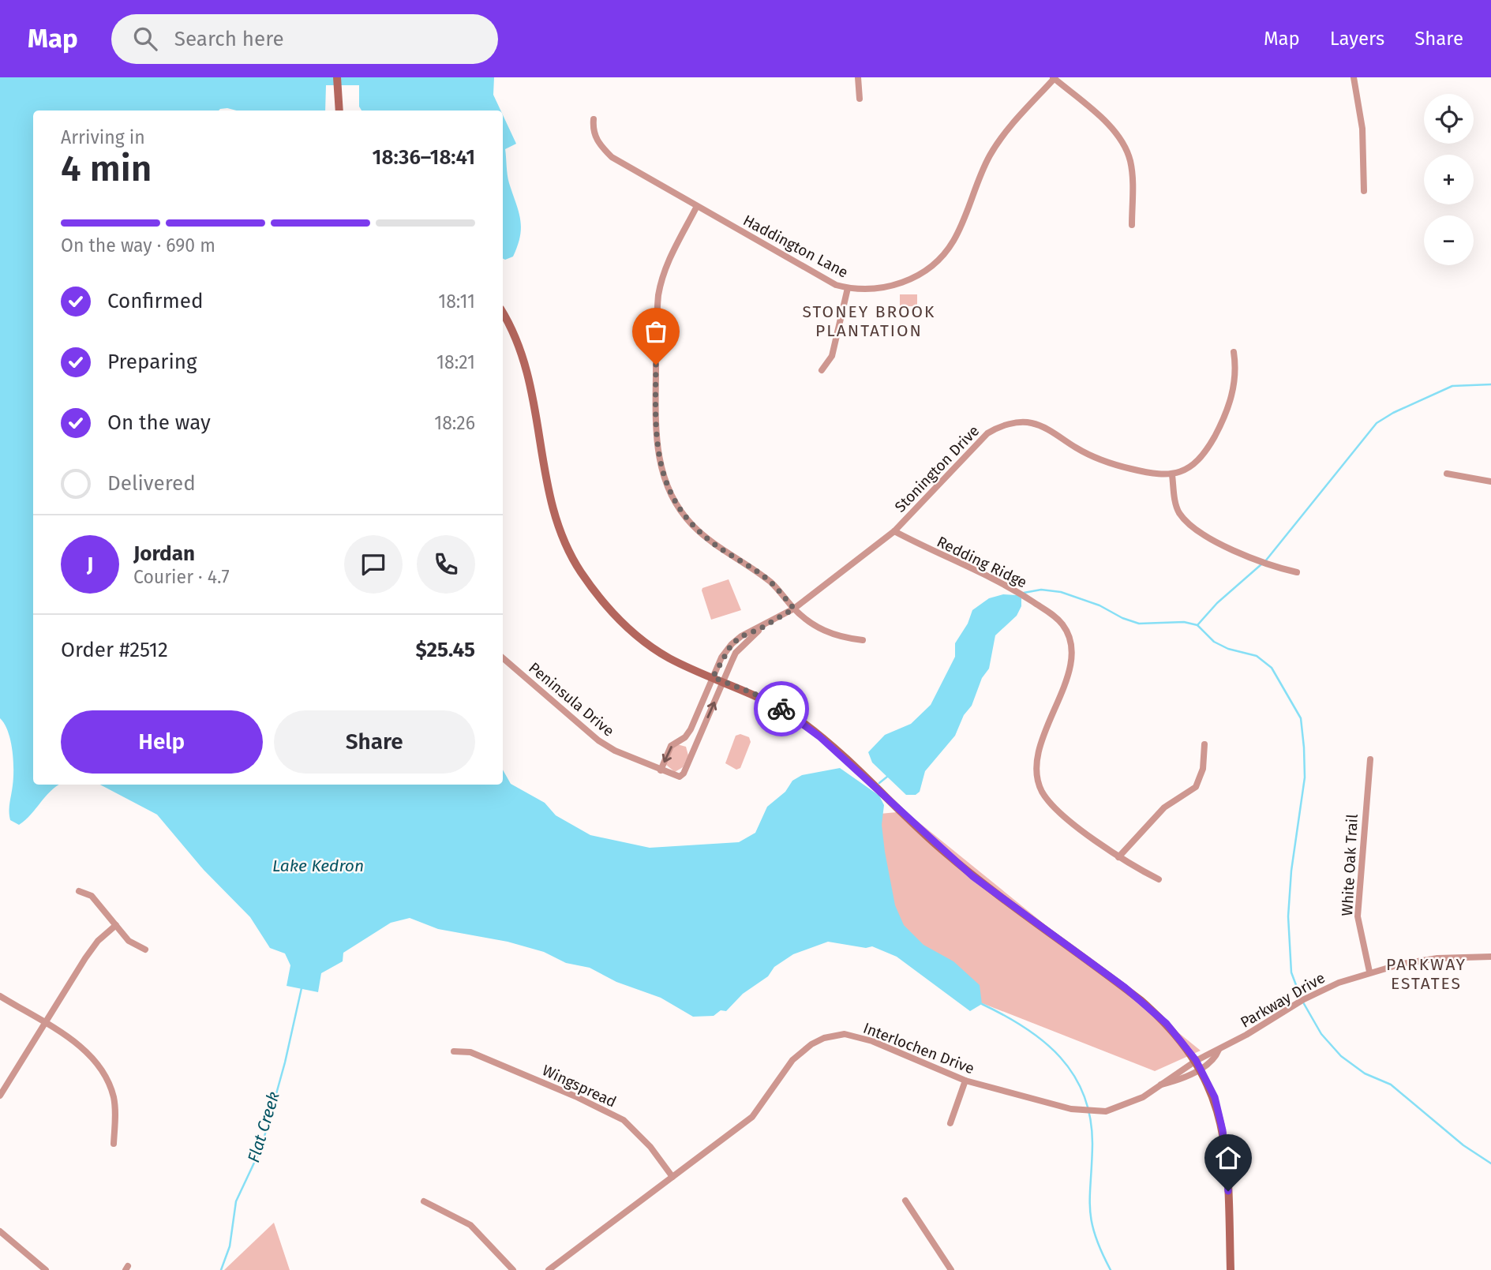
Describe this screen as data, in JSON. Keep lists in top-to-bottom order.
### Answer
{
  "streets": {
    "street": [
      "Haddington Lane",
      "Stonington Drive",
      "Redding Ridge",
      "Peninsula Drive",
      "White Oak Trail",
      "Parkway Drive",
      "Interlochen Drive",
      "Wingspread"
    ]
  },
  "crossings": [
    ["Stonington Drive", "Redding Ridge"],
    ["Stonington Drive", "Peninsula Drive"],
    ["White Oak Trail", "Parkway Drive"],
    ["Parkway Drive", "Interlochen Drive"],
    ["Interlochen Drive", "Wingspread"]
  ],
  "districts": ["STONEY BROOK PLANTATION", "PARKWAY ESTATES"],
  "water": ["Lake Kedron", "Flat Creek"],
  "page": {
    "header": "Map",
    "search": "Search here",
    "nav": ["Map", "Layers", "Share"],
    "map_buttons": ["+", "−"],
    "heading": ["4 min", "Arriving in", "18:36–18:41"],
    "panel": [
      "Jordan",
      "Courier · 4.7",
      "Order #2512",
      "$25.45"
    ],
    "bar": "On the way · 690 m",
    "list": [
      ["Confirmed", "18:11"],
      ["Preparing", "18:21"],
      ["On the way", "18:26"],
      "Delivered"
    ],
    "round": "J",
    "buttons": ["Help", "Share"]
  }
}
